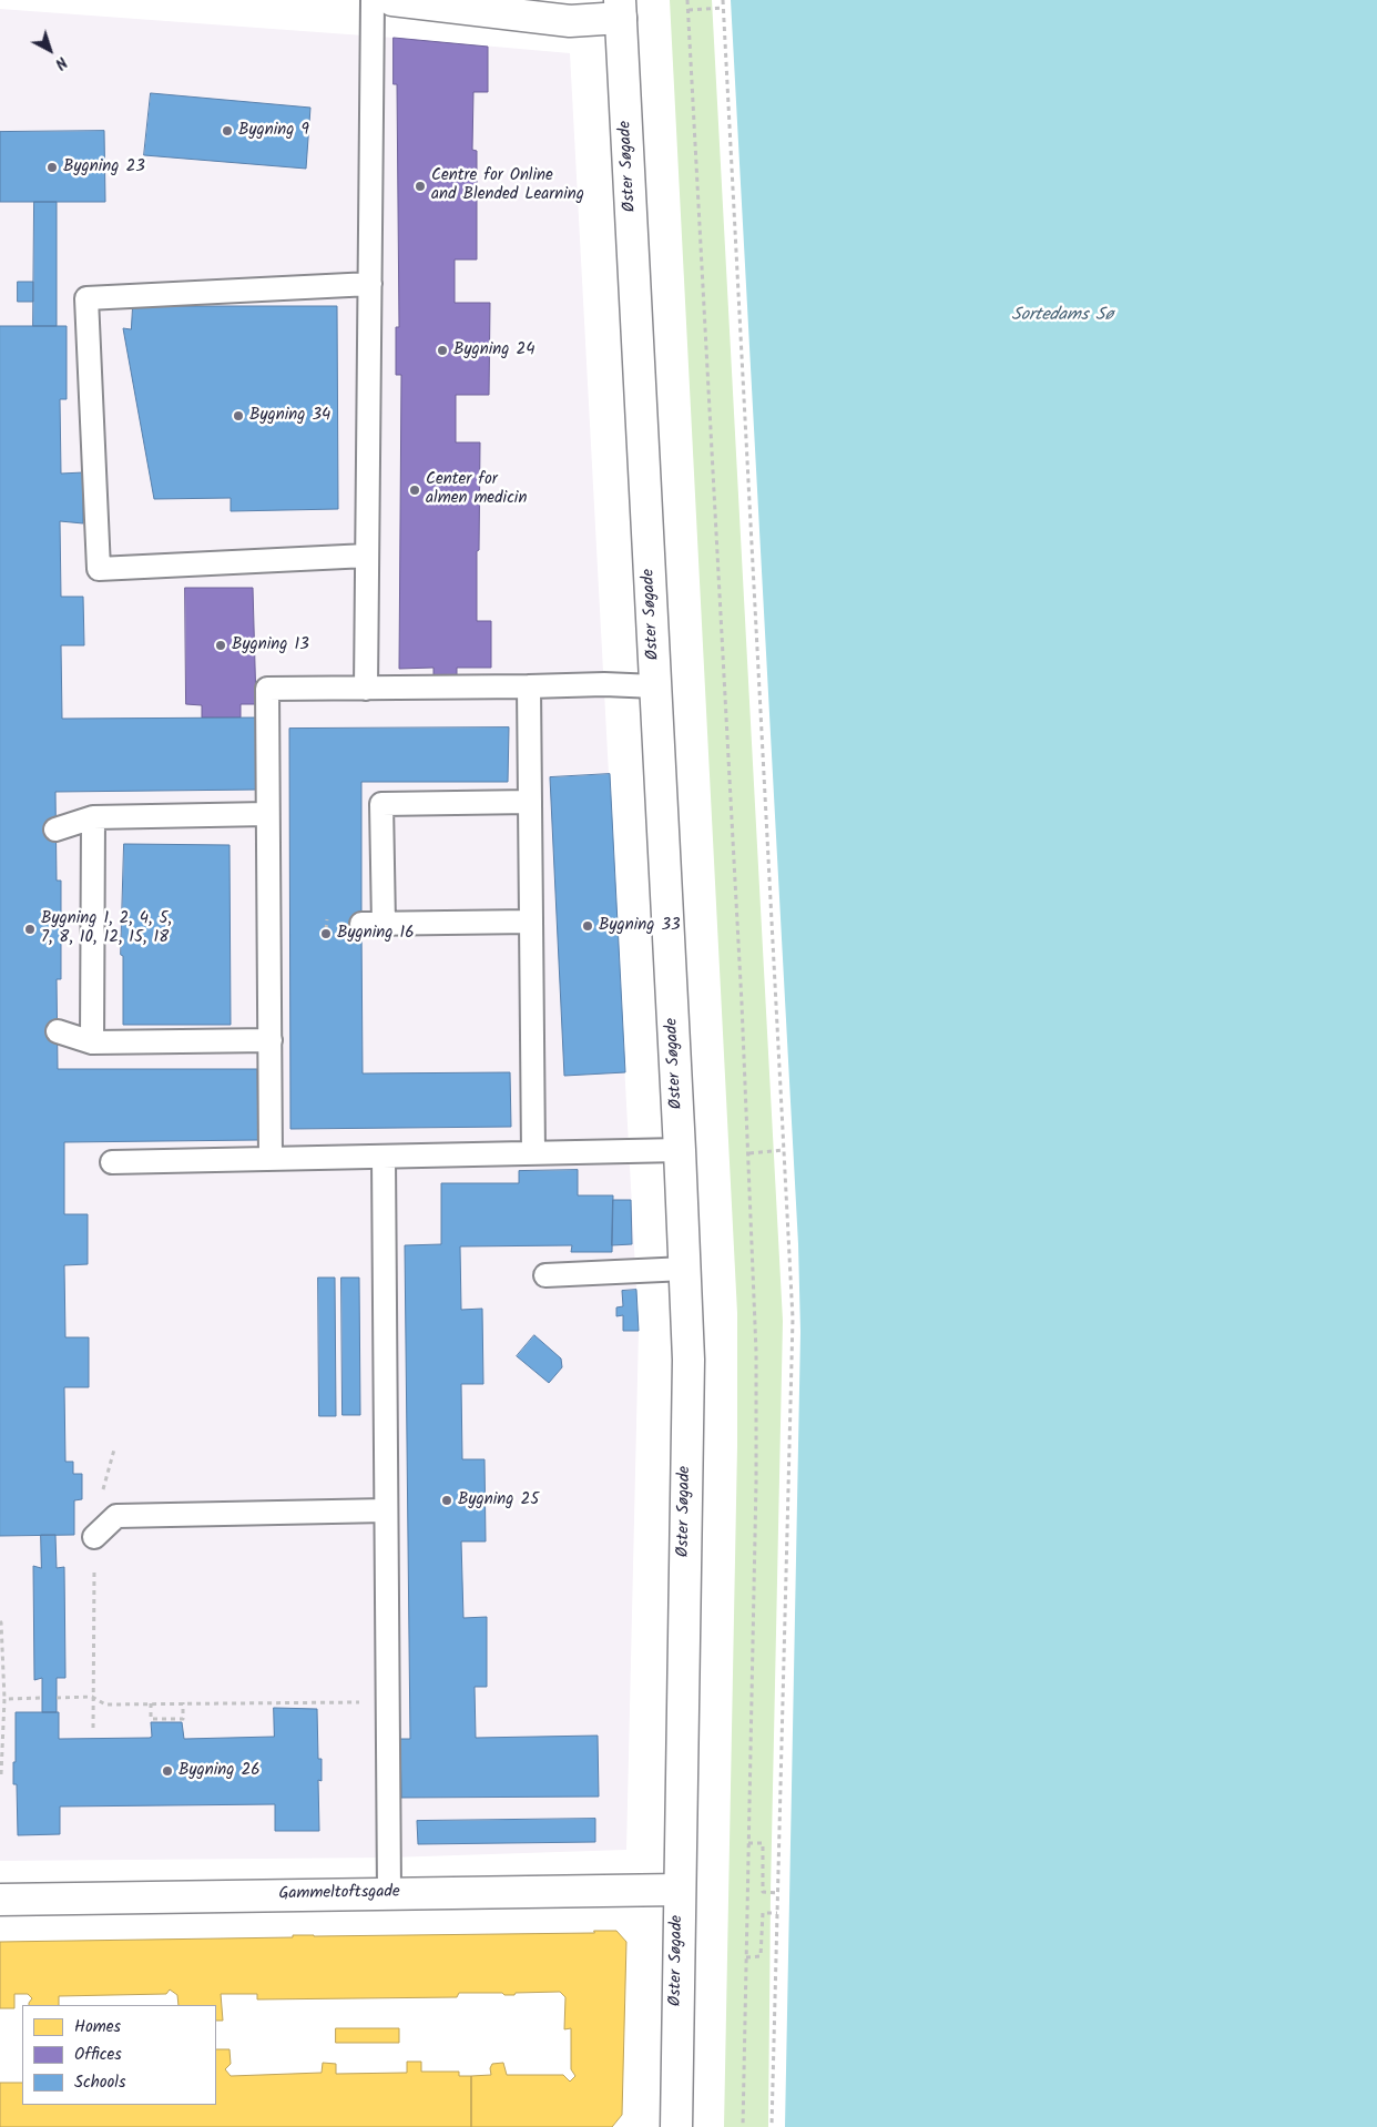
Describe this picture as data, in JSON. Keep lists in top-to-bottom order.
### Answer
{
  "streets": {
    "street": ["Øster Søgade", "Gammeltoftsgade"]
  },
  "crossings": [
    ["Øster Søgade", "Gammeltoftsgade"]
  ],
  "water": ["Sortedams Sø"],
  "places": [
    "Bygning 9",
    "Bygning 23",
    "Centre for Online and Blended Learning",
    "Bygning 24",
    "Bygning 34",
    "Center for almen medicin",
    "Bygning 13",
    "Bygning 33",
    "Bygning 1, 2, 4, 5, 7, 8, 10, 12, 15, 18",
    "Bygning 16",
    "Bygning 25",
    "Bygning 26"
  ],
  "legend": ["Homes", "Offices", "Schools"],
  "north": "bottom right"
}
